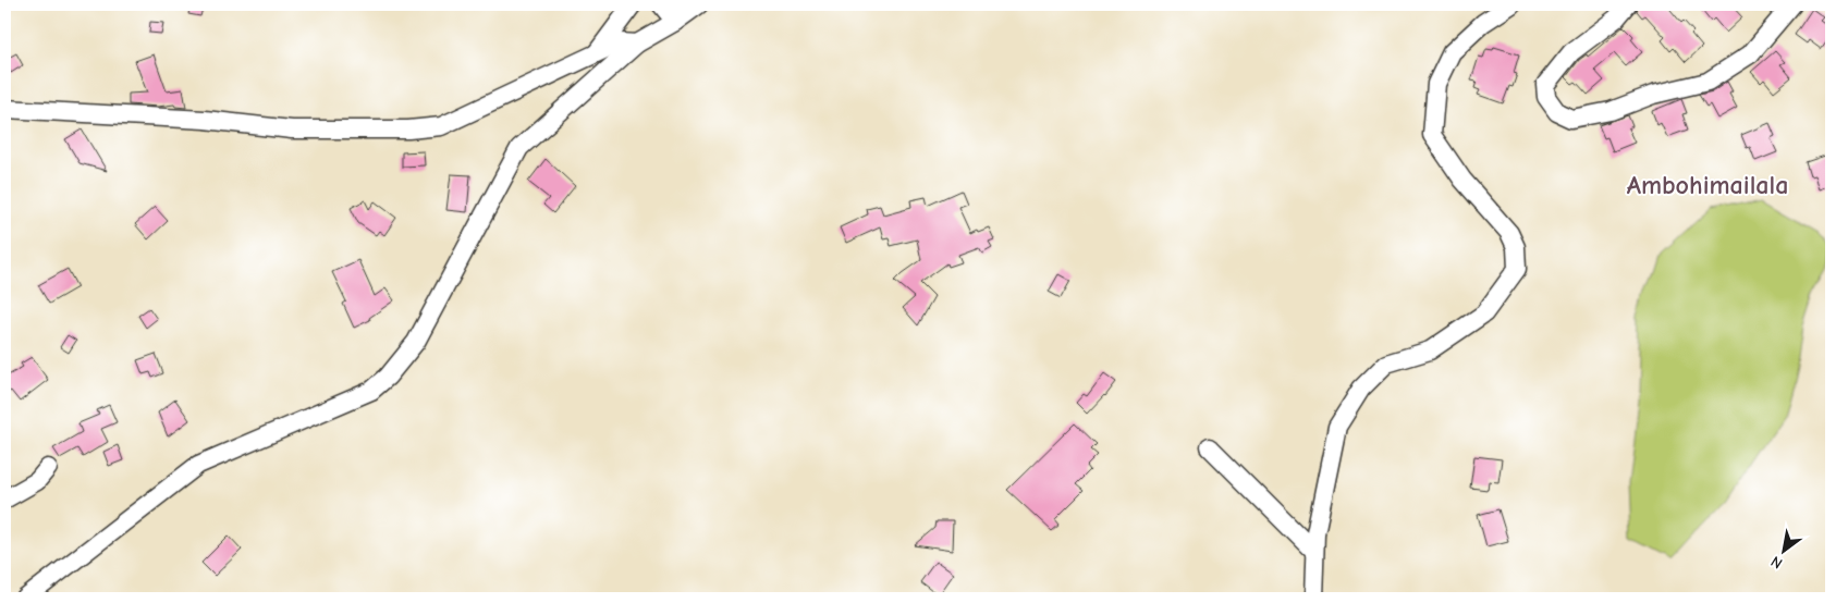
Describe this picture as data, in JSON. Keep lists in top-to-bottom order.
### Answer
{
  "districts": ["Ambohimailala"],
  "north": "bottom left"
}
